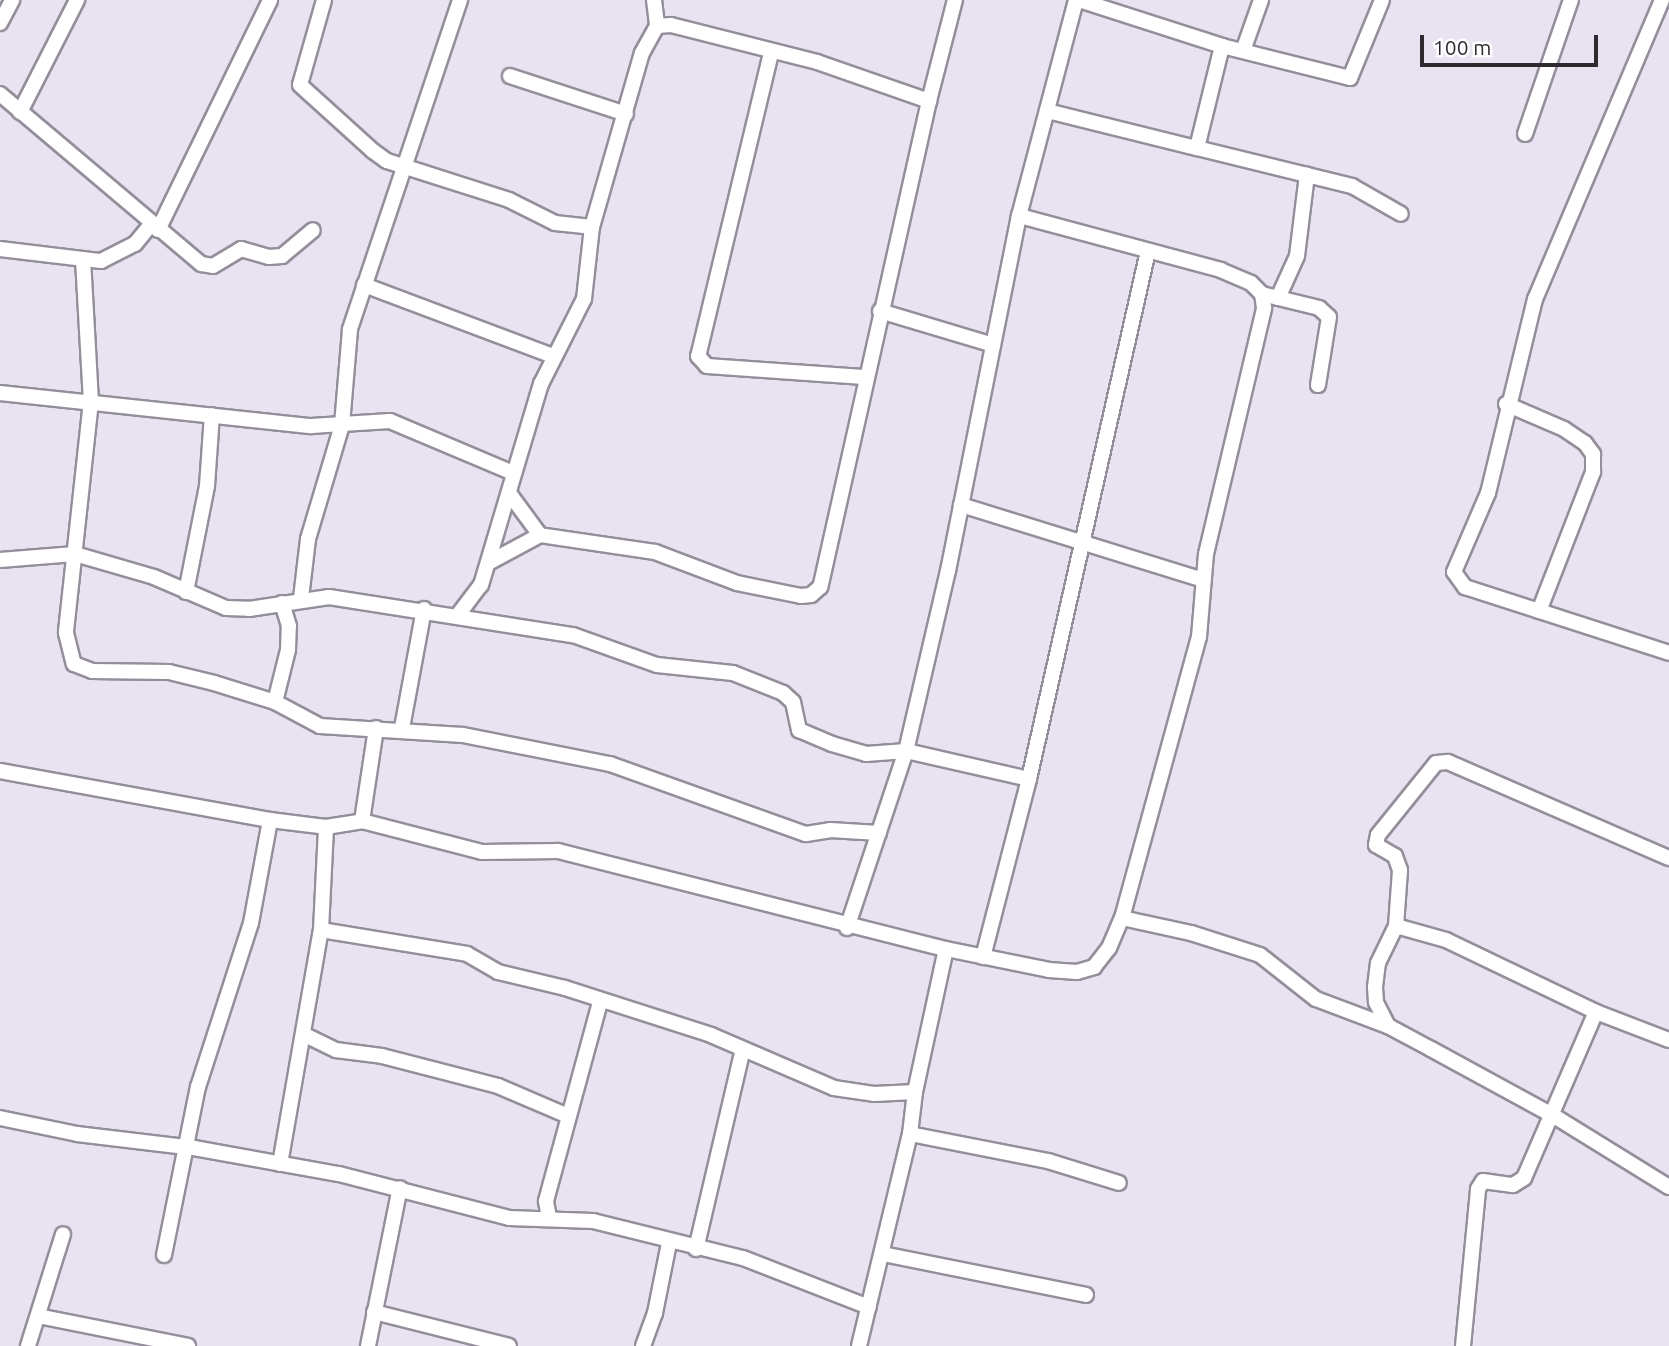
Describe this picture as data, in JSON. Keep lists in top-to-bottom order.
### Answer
{
  "scale_bar": "100 m"
}
